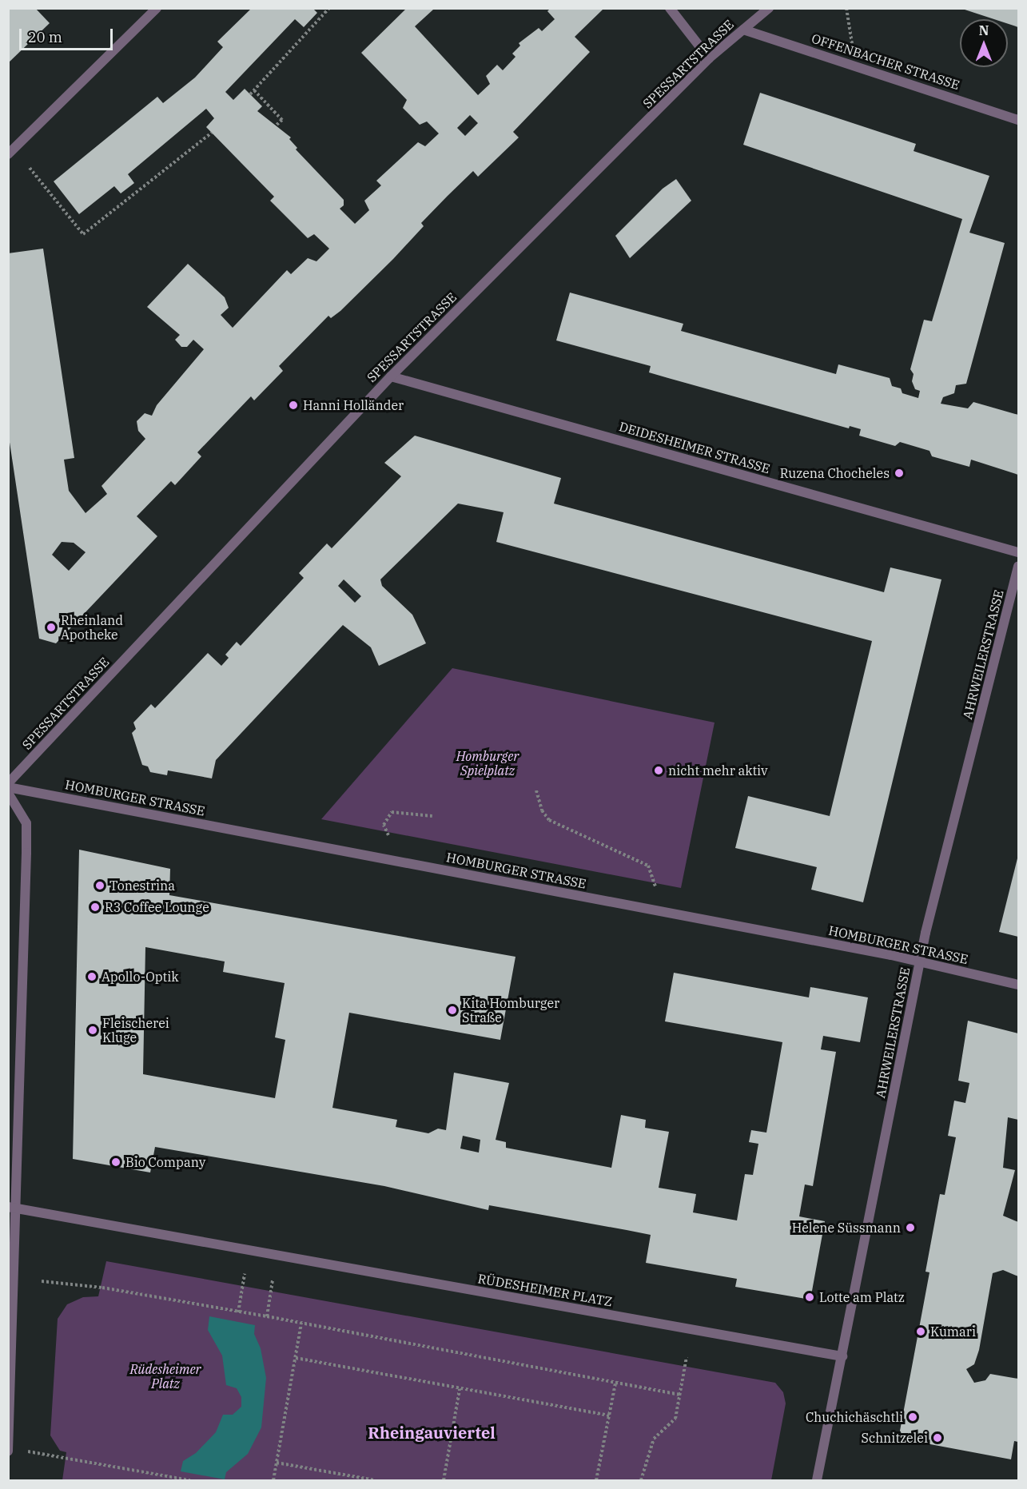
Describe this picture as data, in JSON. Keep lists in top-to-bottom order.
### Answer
{
  "streets": {
    "street": [
      "OFFENBACHER STRASSE",
      "SPESSARTSTRASSE",
      "DEIDESHEIMER STRASSE",
      "AHRWEILERSTRASSE",
      "HOMBURGER STRASSE",
      "RÜDESHEIMER PLATZ"
    ]
  },
  "crossings": [
    ["OFFENBACHER STRASSE", "SPESSARTSTRASSE"],
    ["SPESSARTSTRASSE", "DEIDESHEIMER STRASSE"],
    ["AHRWEILERSTRASSE", "HOMBURGER STRASSE"],
    ["AHRWEILERSTRASSE", "RÜDESHEIMER PLATZ"]
  ],
  "districts": ["Rheingauviertel"],
  "parks": ["Homburger Spielplatz", "Rüdesheimer Platz"],
  "places": [
    "Hanni Holländer",
    "Ruzena Chocheles",
    "Rheinland Apotheke",
    "nicht mehr aktiv",
    "Tonestrina",
    "R3 Coffee Lounge",
    "Apollo-Optik",
    "Kita Homburger Straße",
    "Fleischerei Kluge",
    "Bio Company",
    "Helene Süssmann",
    "Lotte am Platz",
    "Kumari",
    "Chuchichäschtli",
    "Schnitzelei"
  ],
  "scale_bar": "20 m",
  "north": "top"
}
